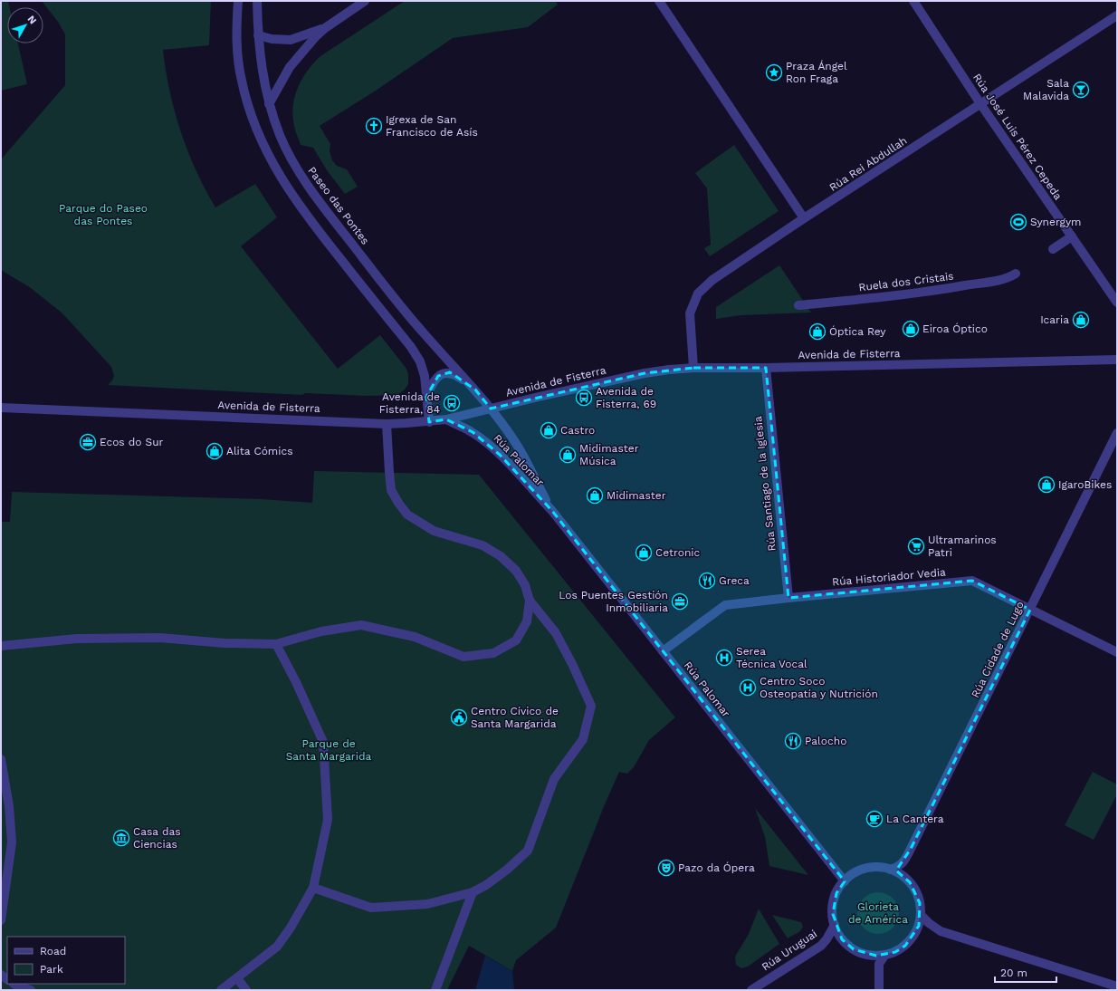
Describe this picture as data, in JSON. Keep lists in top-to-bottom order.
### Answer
{
  "streets": {
    "street": [
      "Rúa José Luis Pérez Cepeda",
      "Rúa Rei Abdullah",
      "Paseo das Pontes",
      "Ruela dos Cristais",
      "Avenida de Fisterra",
      "Rúa Palomar",
      "Rúa Santiago de la Iglesia",
      "Rúa Historiador Vedia",
      "Rúa Cidade de Lugo",
      "Rúa Uruguai"
    ]
  },
  "crossings": [
    ["Rúa José Luis Pérez Cepeda", "Rúa Rei Abdullah"],
    ["Rúa Rei Abdullah", "Avenida de Fisterra"],
    ["Paseo das Pontes", "Avenida de Fisterra"],
    ["Paseo das Pontes", "Rúa Palomar"],
    ["Avenida de Fisterra", "Rúa Palomar"],
    ["Avenida de Fisterra", "Rúa Santiago de la Iglesia"],
    ["Rúa Palomar", "Rúa Historiador Vedia"],
    ["Rúa Palomar", "Rúa Cidade de Lugo"],
    ["Rúa Palomar", "Rúa Uruguai"],
    ["Rúa Santiago de la Iglesia", "Rúa Historiador Vedia"],
    ["Rúa Historiador Vedia", "Rúa Cidade de Lugo"],
    ["Rúa Cidade de Lugo", "Rúa Uruguai"]
  ],
  "parks": ["Parque do Paseo das Pontes", "Parque de Santa Margarida", "Glorieta de América"],
  "places": {
    "place": ["Praza Ángel Ron Fraga"],
    "bar": ["Sala Malavida"],
    "church": ["Igrexa de San Francisco de Asís"],
    "sports": ["Synergym"],
    "shop": [
      "Icaria",
      "Eiroa Óptico",
      "Óptica Rey",
      "Castro",
      "Alita Cómics",
      "Midimaster Música",
      "IgaroBikes",
      "Midimaster",
      "Cetronic"
    ],
    "bus stop": ["Avenida de Fisterra, 69", "Avenida de Fisterra, 84"],
    "office": ["Ecos do Sur", "Los Puentes Gestión Inmobiliaria"],
    "supermarket": ["Ultramarinos Patri"],
    "restaurant": ["Greca", "Palocho"],
    "hospital": ["Serea Técnica Vocal", "Centro Soco Osteopatía y Nutrición"],
    "public building": ["Centro Cívico de Santa Margarida"],
    "cafe": ["La Cantera"],
    "museum": ["Casa das Ciencias"],
    "theatre": ["Pazo da Ópera"]
  },
  "legend": ["Road", "Park"],
  "scale_bar": "20 m",
  "north": "top right"
}
